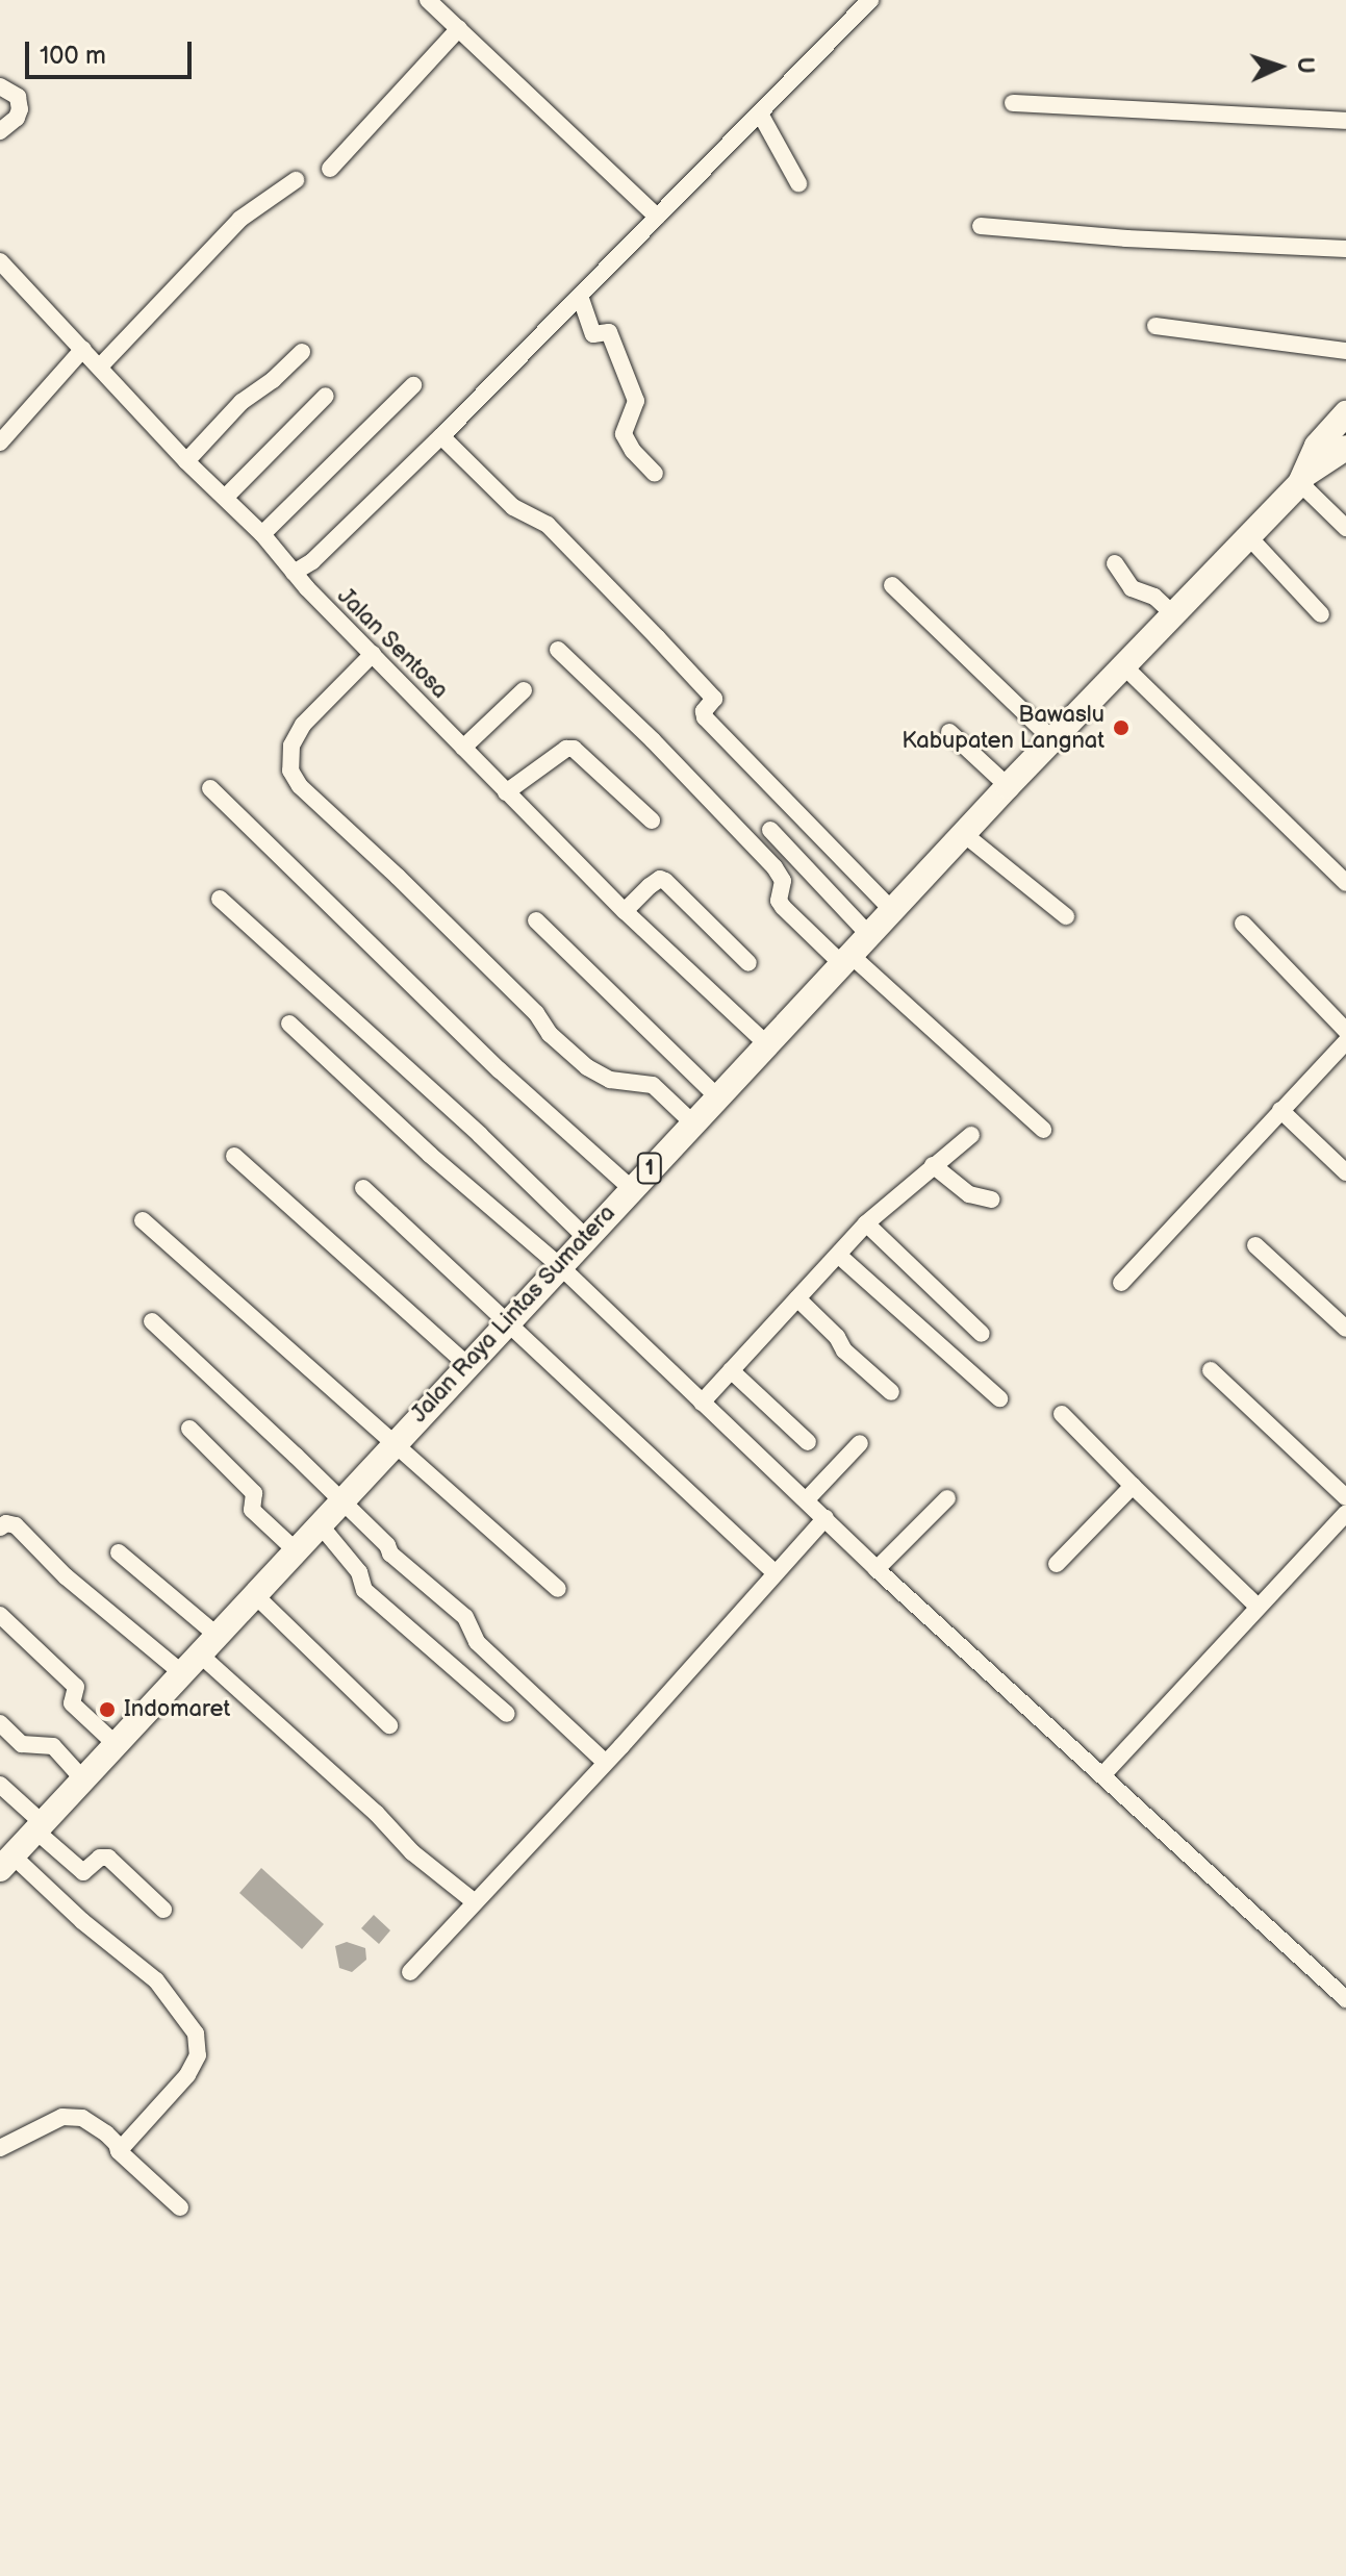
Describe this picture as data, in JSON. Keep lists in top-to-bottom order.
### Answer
{
  "streets": {
    "highway": ["1", "Jalan Raya Lintas Sumatera"],
    "street": ["Jalan Sentosa"]
  },
  "crossings": [
    ["Jalan Sentosa", "Jalan Raya Lintas Sumatera"]
  ],
  "places": ["Bawaslu Kabupaten Langnat", "Indomaret"],
  "scale_bar": "100 m",
  "north": "right"
}
